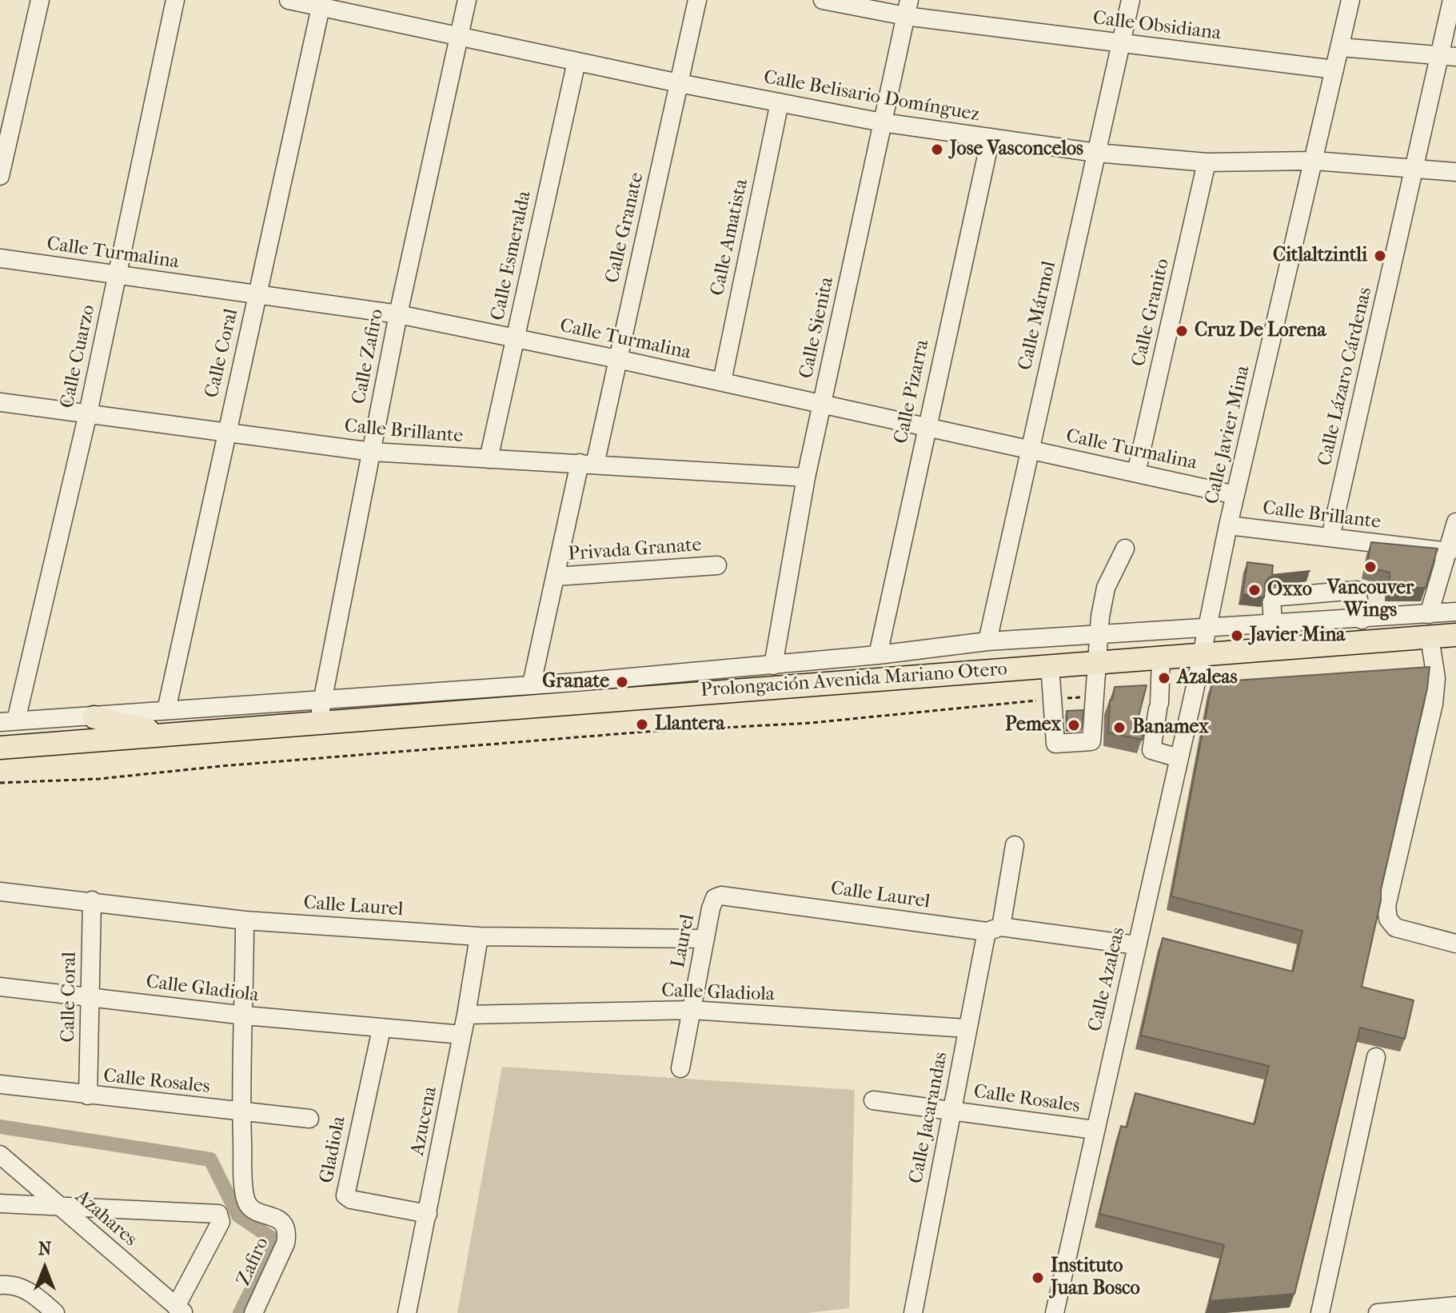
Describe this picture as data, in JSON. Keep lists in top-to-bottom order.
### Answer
{
  "streets": {
    "main road": ["Prolongación Avenida Mariano Otero"],
    "street": [
      "Calle Obsidiana",
      "Calle Belisario Domínguez",
      "Calle Granate",
      "Calle Amatista",
      "Calle Turmalina",
      "Calle Esmeralda",
      "Calle Granito",
      "Calle Mármol",
      "Calle Sienita",
      "Calle Coral",
      "Calle Cuarzo",
      "Calle Zafiro",
      "Calle Lázaro Cárdenas",
      "Calle Pizarra",
      "Calle Brillante",
      "Calle Javier Mina",
      "Privada Granate",
      "Calle Laurel",
      "Laurel",
      "Calle Azaleas",
      "Calle Gladiola",
      "Calle Rosales",
      "Calle Jacarandas",
      "Azucena",
      "Gladiola",
      "Azahares",
      "Zafiro"
    ]
  },
  "crossings": [
    ["Calle Obsidiana", "Calle Mármol"],
    ["Calle Obsidiana", "Calle Sienita"],
    ["Calle Obsidiana", "Calle Javier Mina"],
    ["Calle Belisario Domínguez", "Calle Granate"],
    ["Calle Belisario Domínguez", "Calle Amatista"],
    ["Calle Belisario Domínguez", "Calle Esmeralda"],
    ["Calle Belisario Domínguez", "Calle Granito"],
    ["Calle Belisario Domínguez", "Calle Mármol"],
    ["Calle Belisario Domínguez", "Calle Sienita"],
    ["Calle Belisario Domínguez", "Calle Coral"],
    ["Calle Belisario Domínguez", "Calle Zafiro"],
    ["Calle Belisario Domínguez", "Calle Lázaro Cárdenas"],
    ["Calle Belisario Domínguez", "Calle Pizarra"],
    ["Calle Belisario Domínguez", "Calle Javier Mina"],
    ["Calle Granate", "Calle Turmalina"],
    ["Calle Granate", "Calle Brillante"],
    ["Calle Granate", "Privada Granate"],
    ["Calle Amatista", "Calle Turmalina"],
    ["Calle Turmalina", "Calle Esmeralda"],
    ["Calle Turmalina", "Calle Granito"],
    ["Calle Turmalina", "Calle Mármol"],
    ["Calle Turmalina", "Calle Sienita"],
    ["Calle Turmalina", "Calle Coral"],
    ["Calle Turmalina", "Calle Cuarzo"],
    ["Calle Turmalina", "Calle Zafiro"],
    ["Calle Turmalina", "Calle Pizarra"],
    ["Calle Turmalina", "Calle Javier Mina"],
    ["Calle Esmeralda", "Calle Brillante"],
    ["Calle Sienita", "Calle Brillante"],
    ["Calle Coral", "Calle Brillante"],
    ["Calle Coral", "Calle Laurel"],
    ["Calle Coral", "Calle Gladiola"],
    ["Calle Coral", "Calle Rosales"],
    ["Calle Cuarzo", "Calle Brillante"],
    ["Calle Zafiro", "Calle Brillante"],
    ["Calle Zafiro", "Prolongación Avenida Mariano Otero"],
    ["Calle Lázaro Cárdenas", "Calle Brillante"],
    ["Calle Brillante", "Calle Javier Mina"],
    ["Calle Javier Mina", "Prolongación Avenida Mariano Otero"],
    ["Calle Javier Mina", "Calle Azaleas"],
    ["Prolongación Avenida Mariano Otero", "Calle Azaleas"],
    ["Calle Laurel", "Laurel"],
    ["Calle Laurel", "Calle Azaleas"],
    ["Calle Laurel", "Calle Jacarandas"],
    ["Calle Laurel", "Azucena"],
    ["Laurel", "Calle Gladiola"],
    ["Calle Azaleas", "Calle Rosales"],
    ["Calle Gladiola", "Calle Jacarandas"],
    ["Calle Gladiola", "Azucena"],
    ["Calle Gladiola", "Gladiola"],
    ["Calle Rosales", "Calle Jacarandas"],
    ["Calle Rosales", "Zafiro"],
    ["Azucena", "Gladiola"]
  ],
  "places": [
    "Jose Vasconcelos",
    "Citlaltzintli",
    "Cruz De Lorena",
    "Vancouver Wings",
    "Oxxo",
    "Javier Mina",
    "Azaleas",
    "Granate",
    "Llantera",
    "Pemex",
    "Banamex",
    "Instituto Juan Bosco"
  ],
  "north": "top"
}
